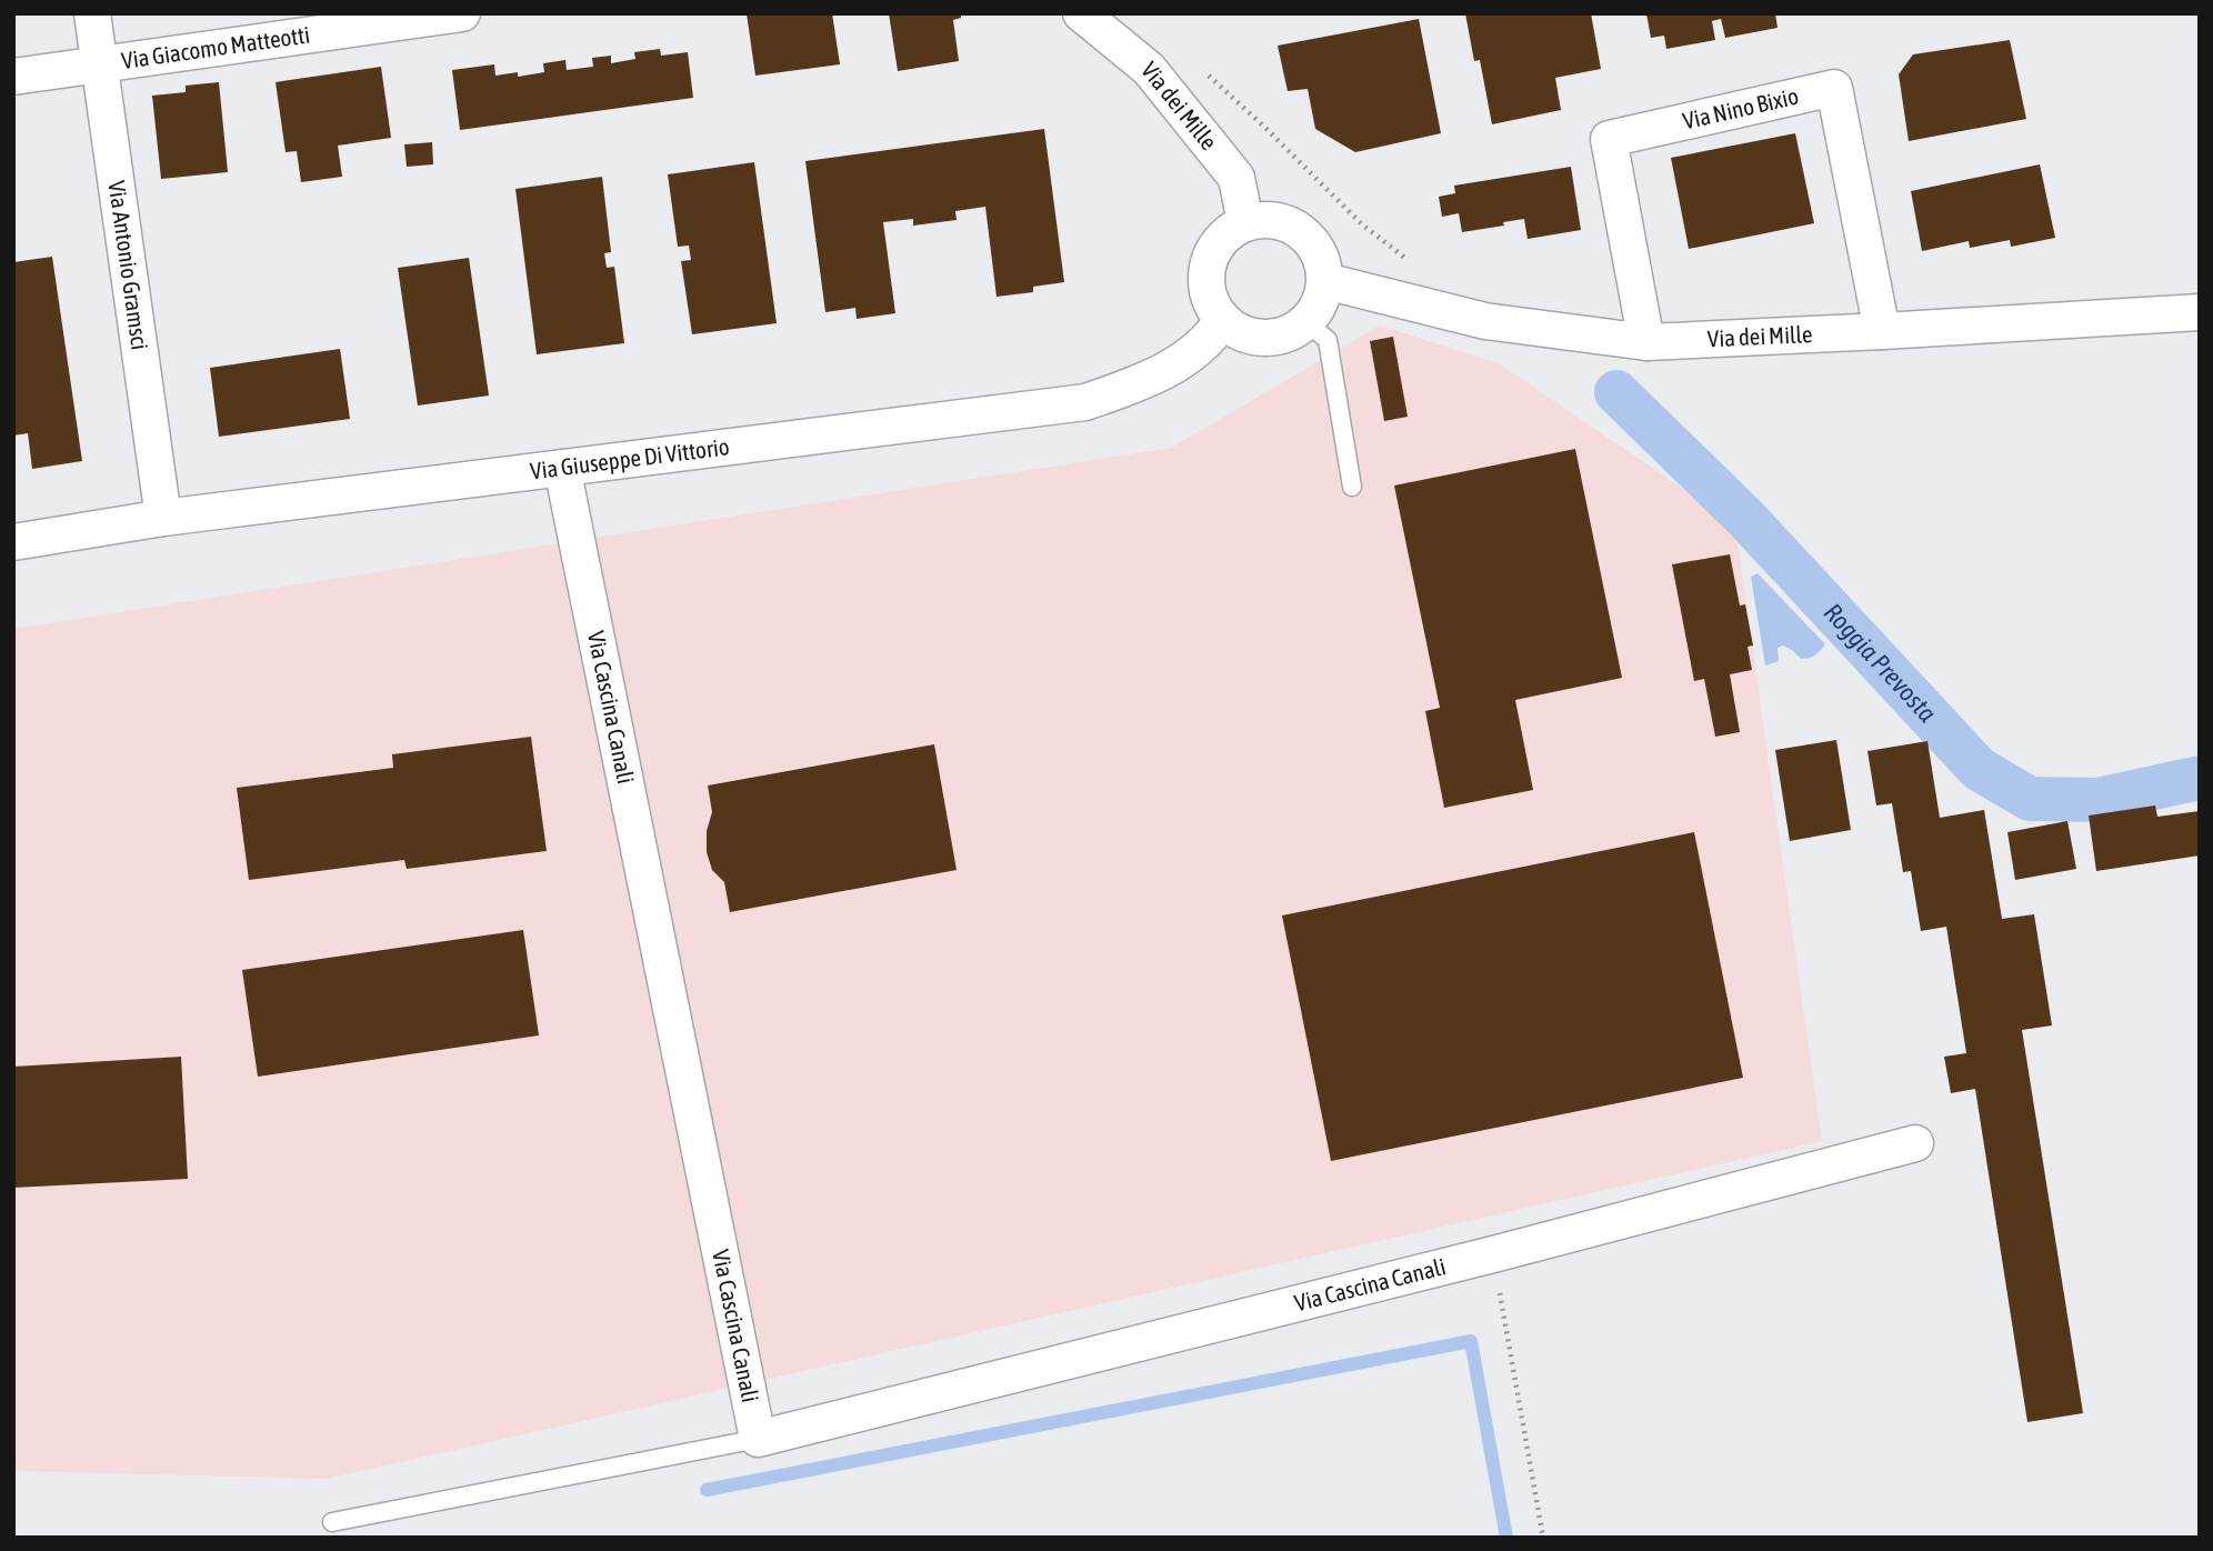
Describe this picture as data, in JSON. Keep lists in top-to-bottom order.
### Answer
{
  "streets": {
    "street": [
      "Via Giacomo Matteotti",
      "Via dei Mille",
      "Via Nino Bixio",
      "Via Antonio Gramsci",
      "Via Giuseppe Di Vittorio",
      "Via Cascina Canali"
    ]
  },
  "crossings": [
    ["Via Giacomo Matteotti", "Via Antonio Gramsci"],
    ["Via dei Mille", "Via Nino Bixio"],
    ["Via dei Mille", "Via Giuseppe Di Vittorio"],
    ["Via Antonio Gramsci", "Via Giuseppe Di Vittorio"],
    ["Via Giuseppe Di Vittorio", "Via Cascina Canali"]
  ],
  "water": ["Roggia Prevosta"]
}
